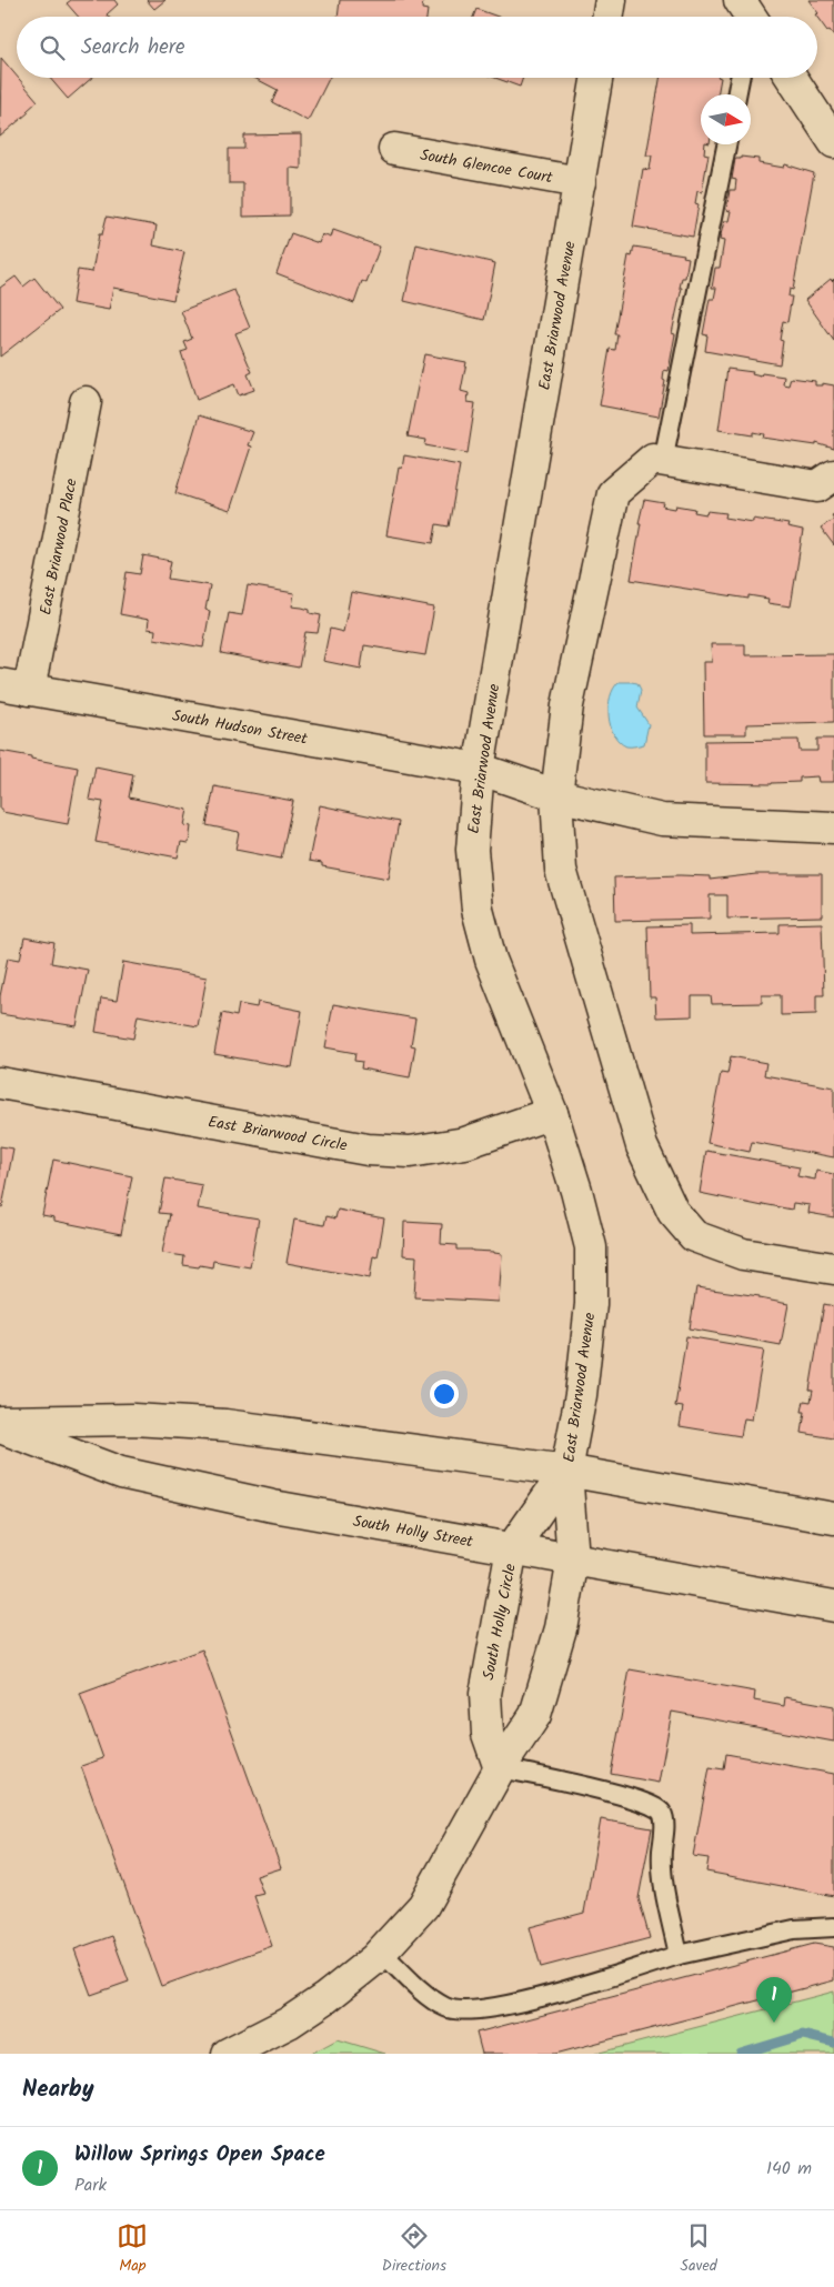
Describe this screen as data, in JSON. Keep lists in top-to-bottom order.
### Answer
{
  "streets": {
    "street": [
      "South Glencoe Court",
      "East Briarwood Avenue",
      "East Briarwood Place",
      "South Hudson Street",
      "East Briarwood Circle",
      "South Holly Street",
      "South Holly Circle"
    ]
  },
  "crossings": [
    ["South Glencoe Court", "East Briarwood Avenue"],
    ["East Briarwood Avenue", "South Hudson Street"],
    ["East Briarwood Avenue", "East Briarwood Circle"],
    ["East Briarwood Avenue", "South Holly Circle"],
    ["East Briarwood Place", "South Hudson Street"],
    ["South Holly Street", "South Holly Circle"]
  ],
  "north": "right",
  "page": {
    "search": "Search here",
    "pins": "1",
    "heading": "Nearby",
    "list": [
      {
        "mark": "1",
        "name": "Willow Springs Open Space",
        "note": "Park",
        "value": "140 m"
      }
    ],
    "nav": ["Map", "Directions", "Saved"]
  }
}
